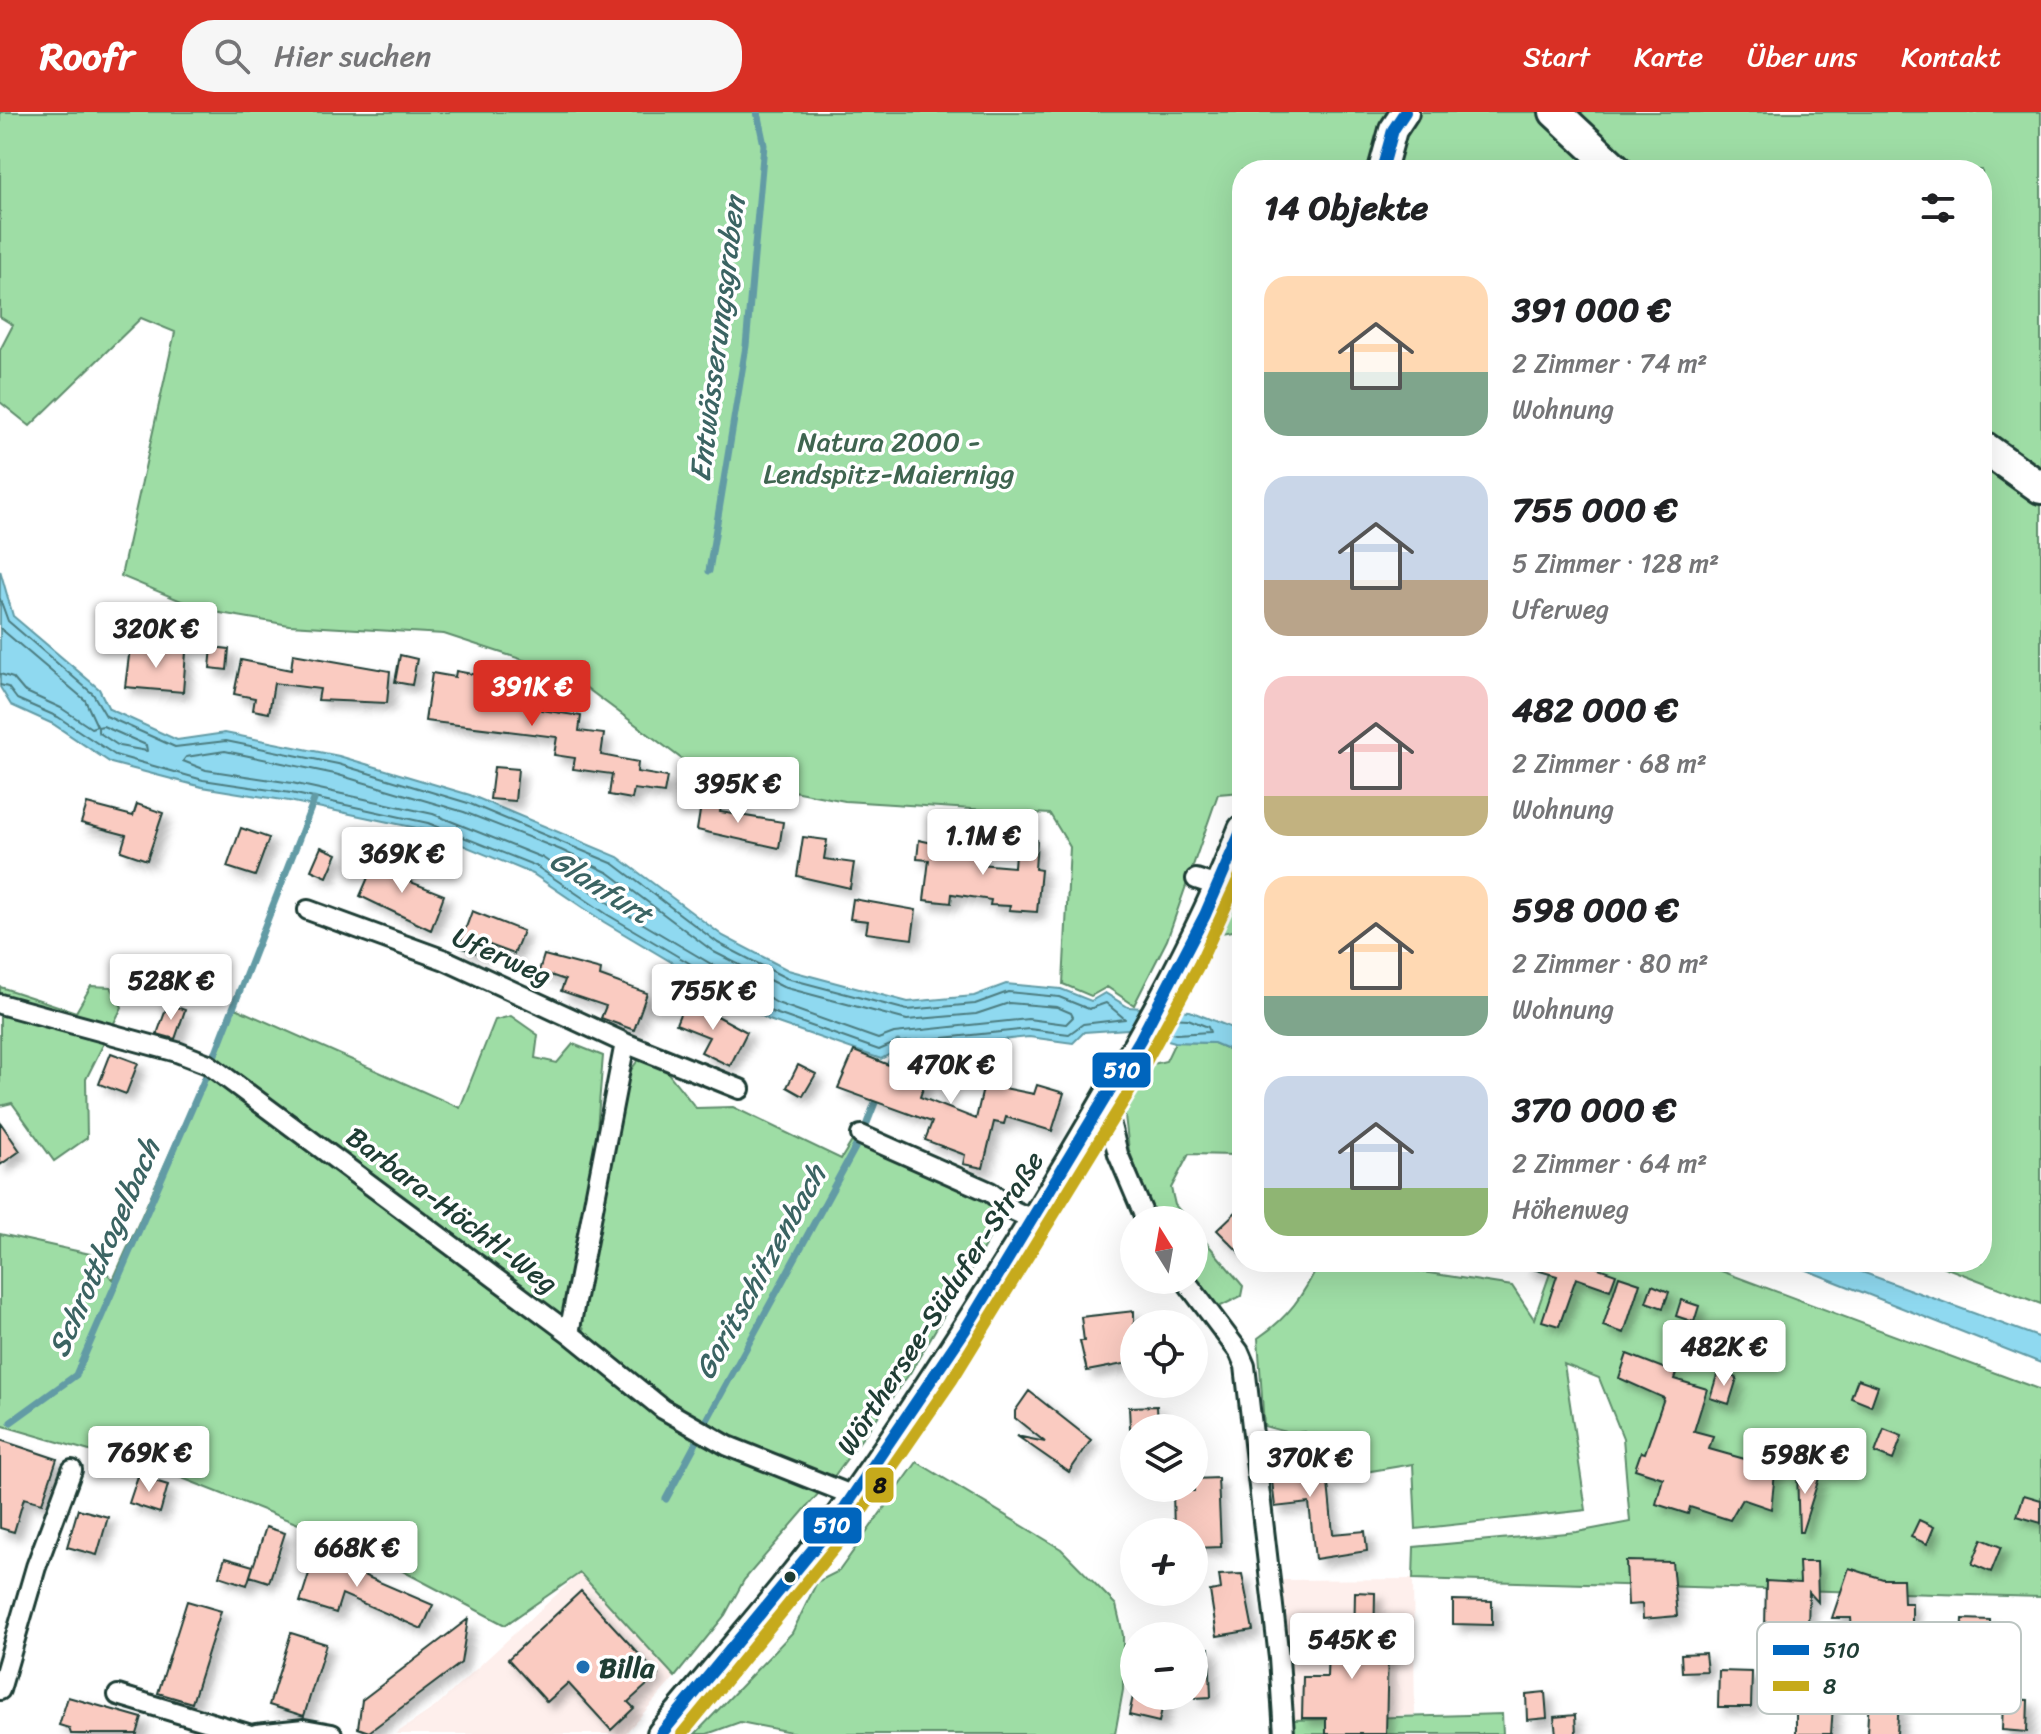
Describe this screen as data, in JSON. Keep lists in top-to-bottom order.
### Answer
{
  "streets": {
    "main road": ["Wörthersee-Südufer-Straße"],
    "street": ["Uferweg", "Barbara-Höchtl-Weg"]
  },
  "crossings": [
    ["Barbara-Höchtl-Weg", "Wörthersee-Südufer-Straße"]
  ],
  "water": [
    "Entwässerungsgraben",
    "Glanfurt",
    "Schrottkogelbach",
    "Goritschitzenbach"
  ],
  "parks": ["Natura 2000 - Lendspitz-Maiernigg"],
  "places": ["Billa"],
  "lines": ["transit line 510", "transit line 8"],
  "legend": ["510", "8"],
  "north": "top",
  "page": {
    "header": "Roofr",
    "search": "Hier suchen",
    "nav": [
      "Start",
      "Karte",
      "Über uns",
      "Kontakt"
    ],
    "heading": "14 Objekte",
    "list": [
      {
        "name": "391 000 €",
        "note": "2 Zimmer · 74 m² · Wohnung"
      },
      {
        "name": "755 000 €",
        "note": "5 Zimmer · 128 m² · Uferweg"
      },
      {
        "name": "482 000 €",
        "note": "2 Zimmer · 68 m² · Wohnung"
      },
      {
        "name": "598 000 €",
        "note": "2 Zimmer · 80 m² · Wohnung"
      },
      {
        "name": "370 000 €",
        "note": "2 Zimmer · 64 m² · Höhenweg"
      }
    ],
    "price": [
      "320K €",
      "391K €",
      "395K €",
      "1.1M €",
      "369K €",
      "528K €",
      "755K €",
      "470K €",
      "482K €",
      "769K €",
      "598K €",
      "370K €",
      "668K €",
      "545K €"
    ],
    "map_buttons": ["+", "−"]
  }
}
